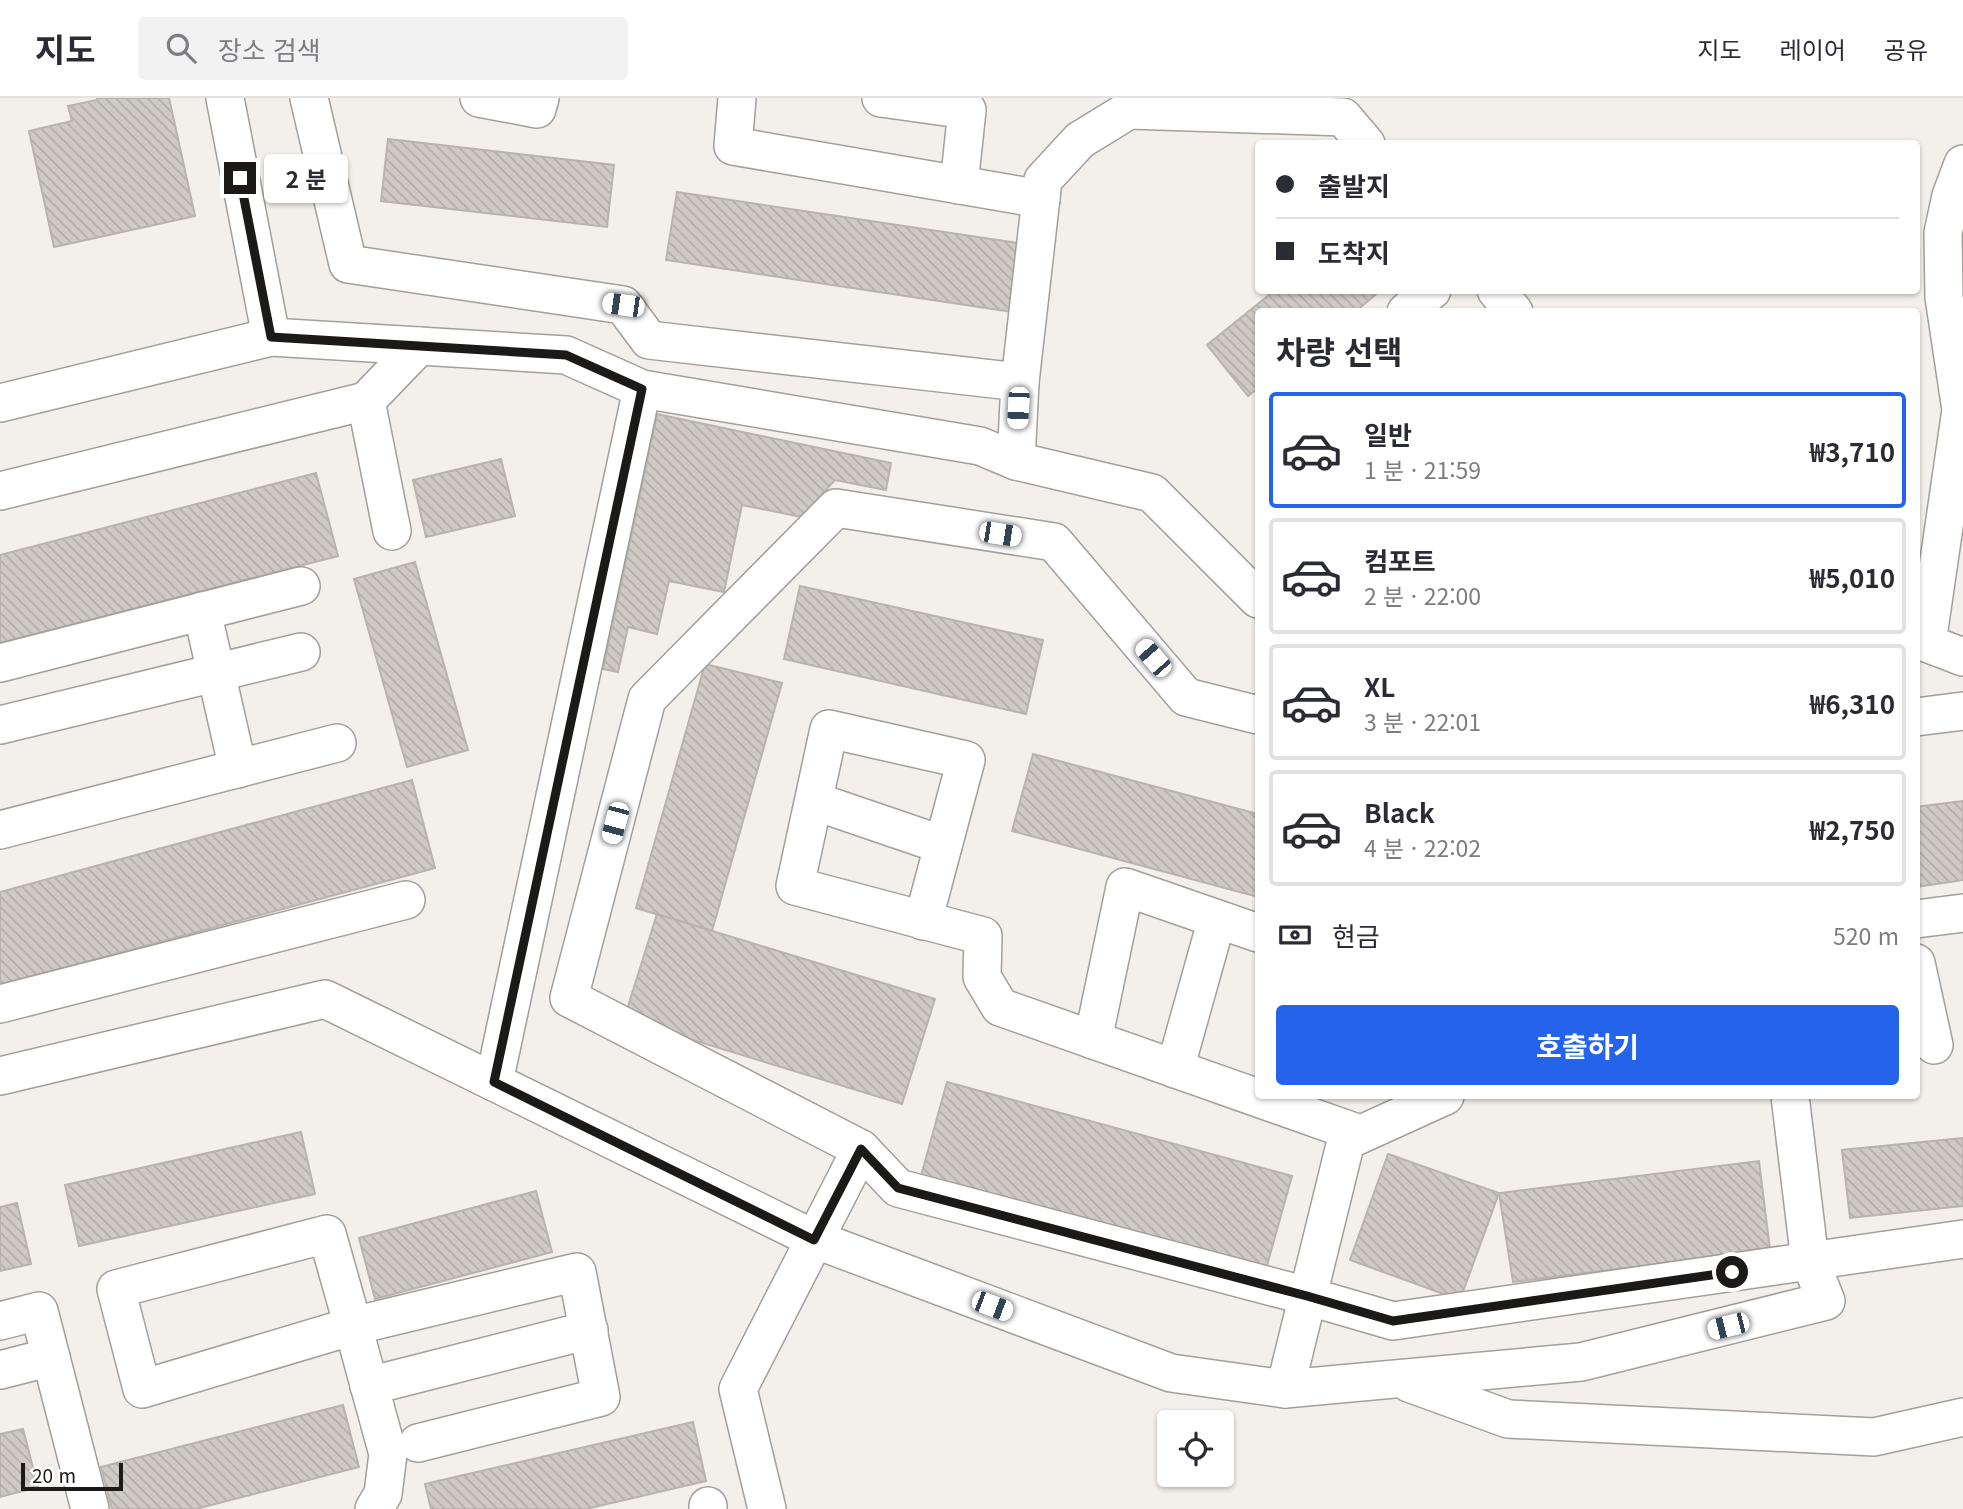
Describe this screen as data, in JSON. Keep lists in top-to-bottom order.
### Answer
{
  "scale_bar": "20 m",
  "page": {
    "header": "지도",
    "search": "장소 검색",
    "nav": ["지도", "레이어", "공유"],
    "banner": ["출발지", "도착지"],
    "bubble": "2 분",
    "heading": "차량 선택",
    "list": [
      {
        "name": "일반",
        "note": "1 분 · 21:59",
        "value": "₩3,710"
      },
      {
        "name": "컴포트",
        "note": "2 분 · 22:00",
        "value": "₩5,010"
      },
      {
        "name": "XL",
        "note": "3 분 · 22:01",
        "value": "₩6,310"
      },
      {
        "name": "Black",
        "note": "4 분 · 22:02",
        "value": "₩2,750"
      }
    ],
    "pay": ["현금", "520 m"],
    "buttons": "호출하기",
    "scale": "20 m"
  }
}
